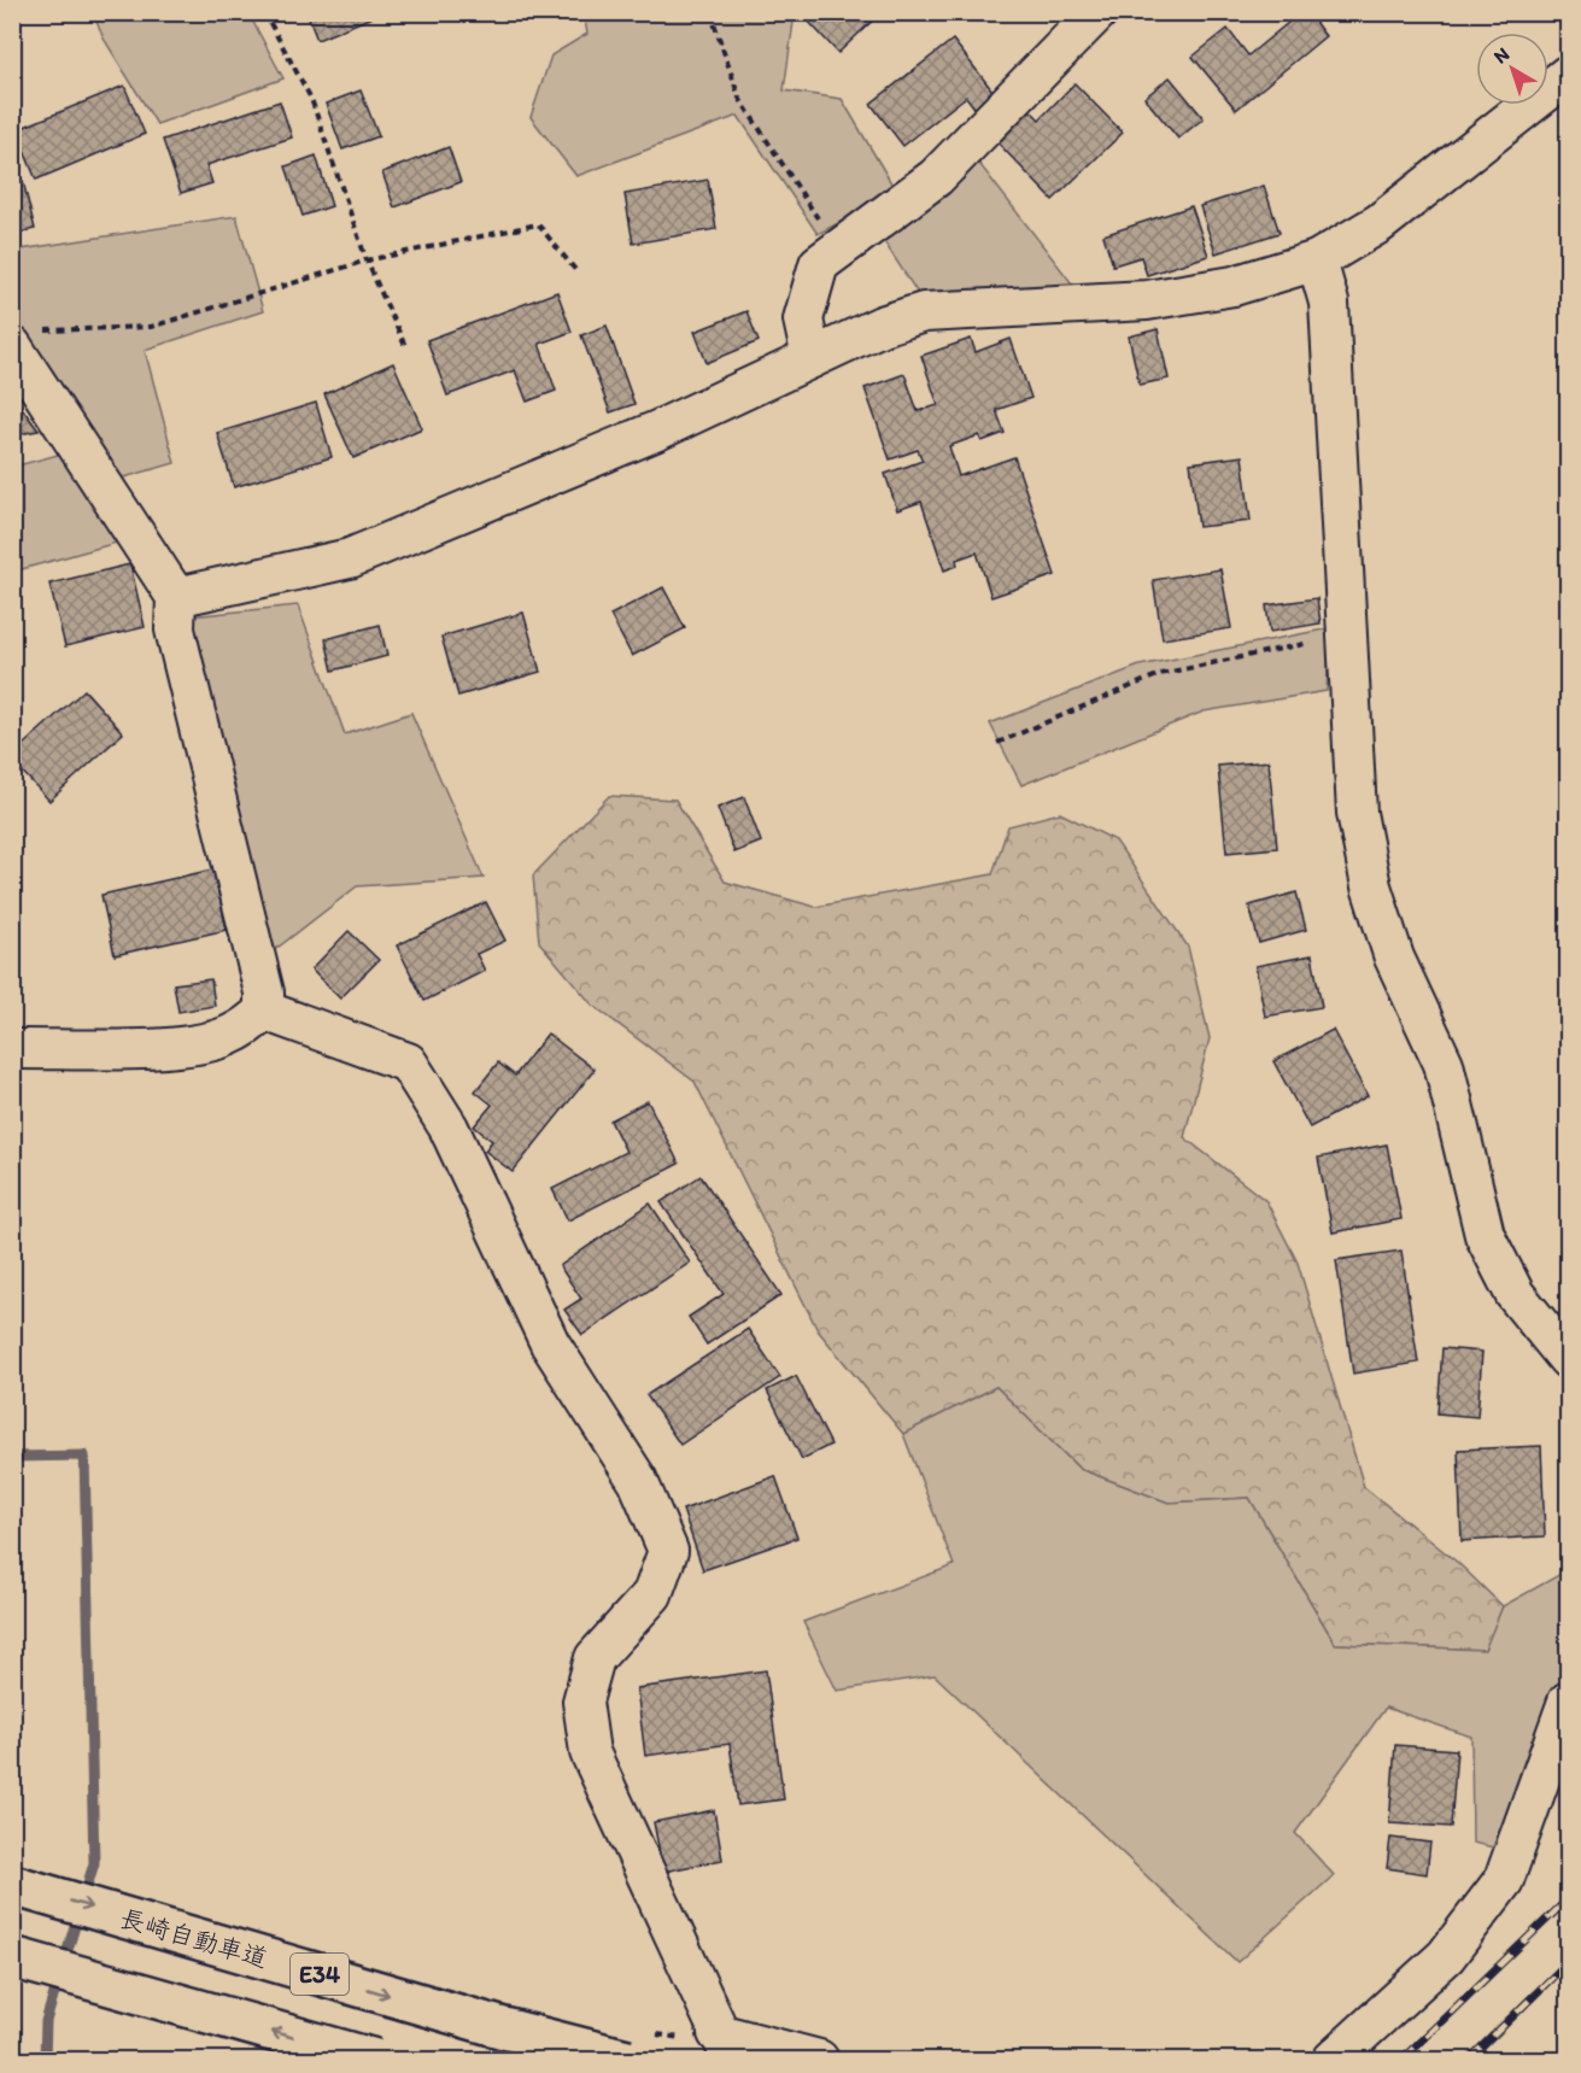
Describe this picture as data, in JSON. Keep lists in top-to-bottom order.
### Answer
{
  "streets": {
    "highway": ["長崎自動車道", "E34"]
  },
  "north": "top left"
}
